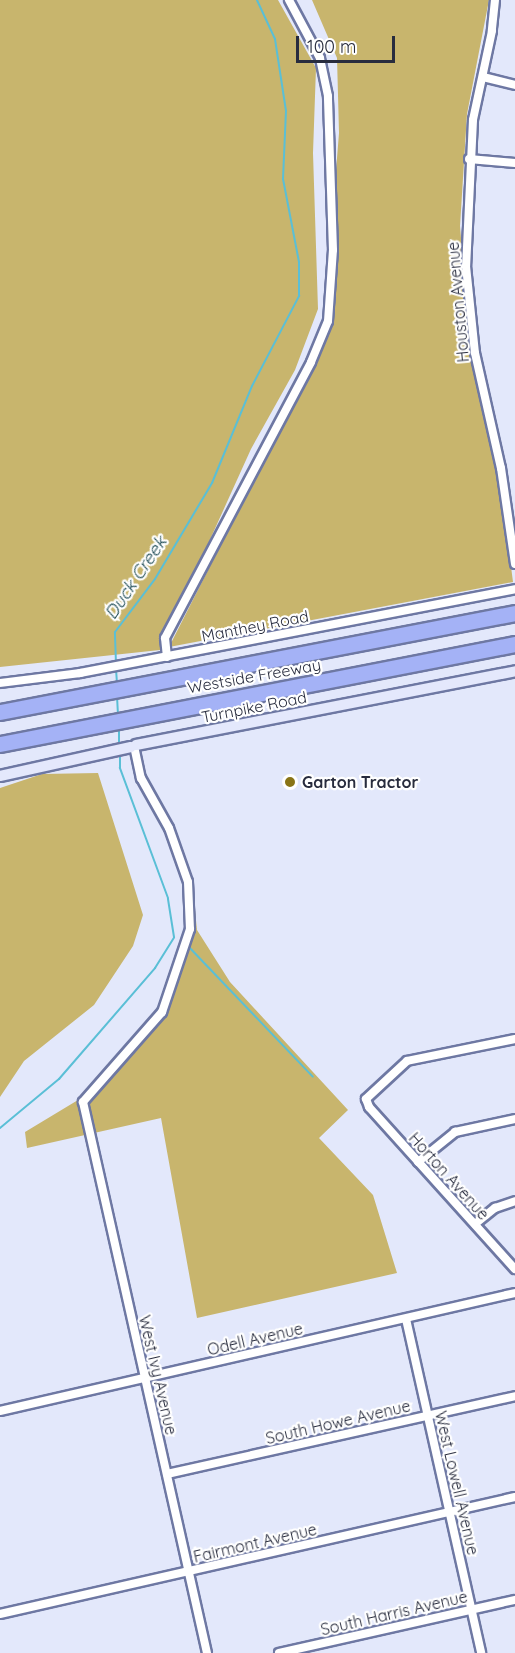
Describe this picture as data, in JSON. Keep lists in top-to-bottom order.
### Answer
{
  "streets": {
    "highway": ["Westside Freeway"],
    "street": [
      "Houston Avenue",
      "Manthey Road",
      "Turnpike Road",
      "Horton Avenue",
      "Odell Avenue",
      "West Ivy Avenue",
      "South Howe Avenue",
      "West Lowell Avenue",
      "Fairmont Avenue",
      "South Harris Avenue"
    ]
  },
  "crossings": [
    ["Turnpike Road", "West Ivy Avenue"],
    ["Odell Avenue", "West Ivy Avenue"],
    ["Odell Avenue", "West Lowell Avenue"],
    ["West Ivy Avenue", "South Howe Avenue"],
    ["West Ivy Avenue", "Fairmont Avenue"],
    ["South Howe Avenue", "West Lowell Avenue"],
    ["West Lowell Avenue", "Fairmont Avenue"],
    ["West Lowell Avenue", "South Harris Avenue"]
  ],
  "water": ["Duck Creek"],
  "places": ["Garton Tractor"],
  "scale_bar": "100 m"
}
